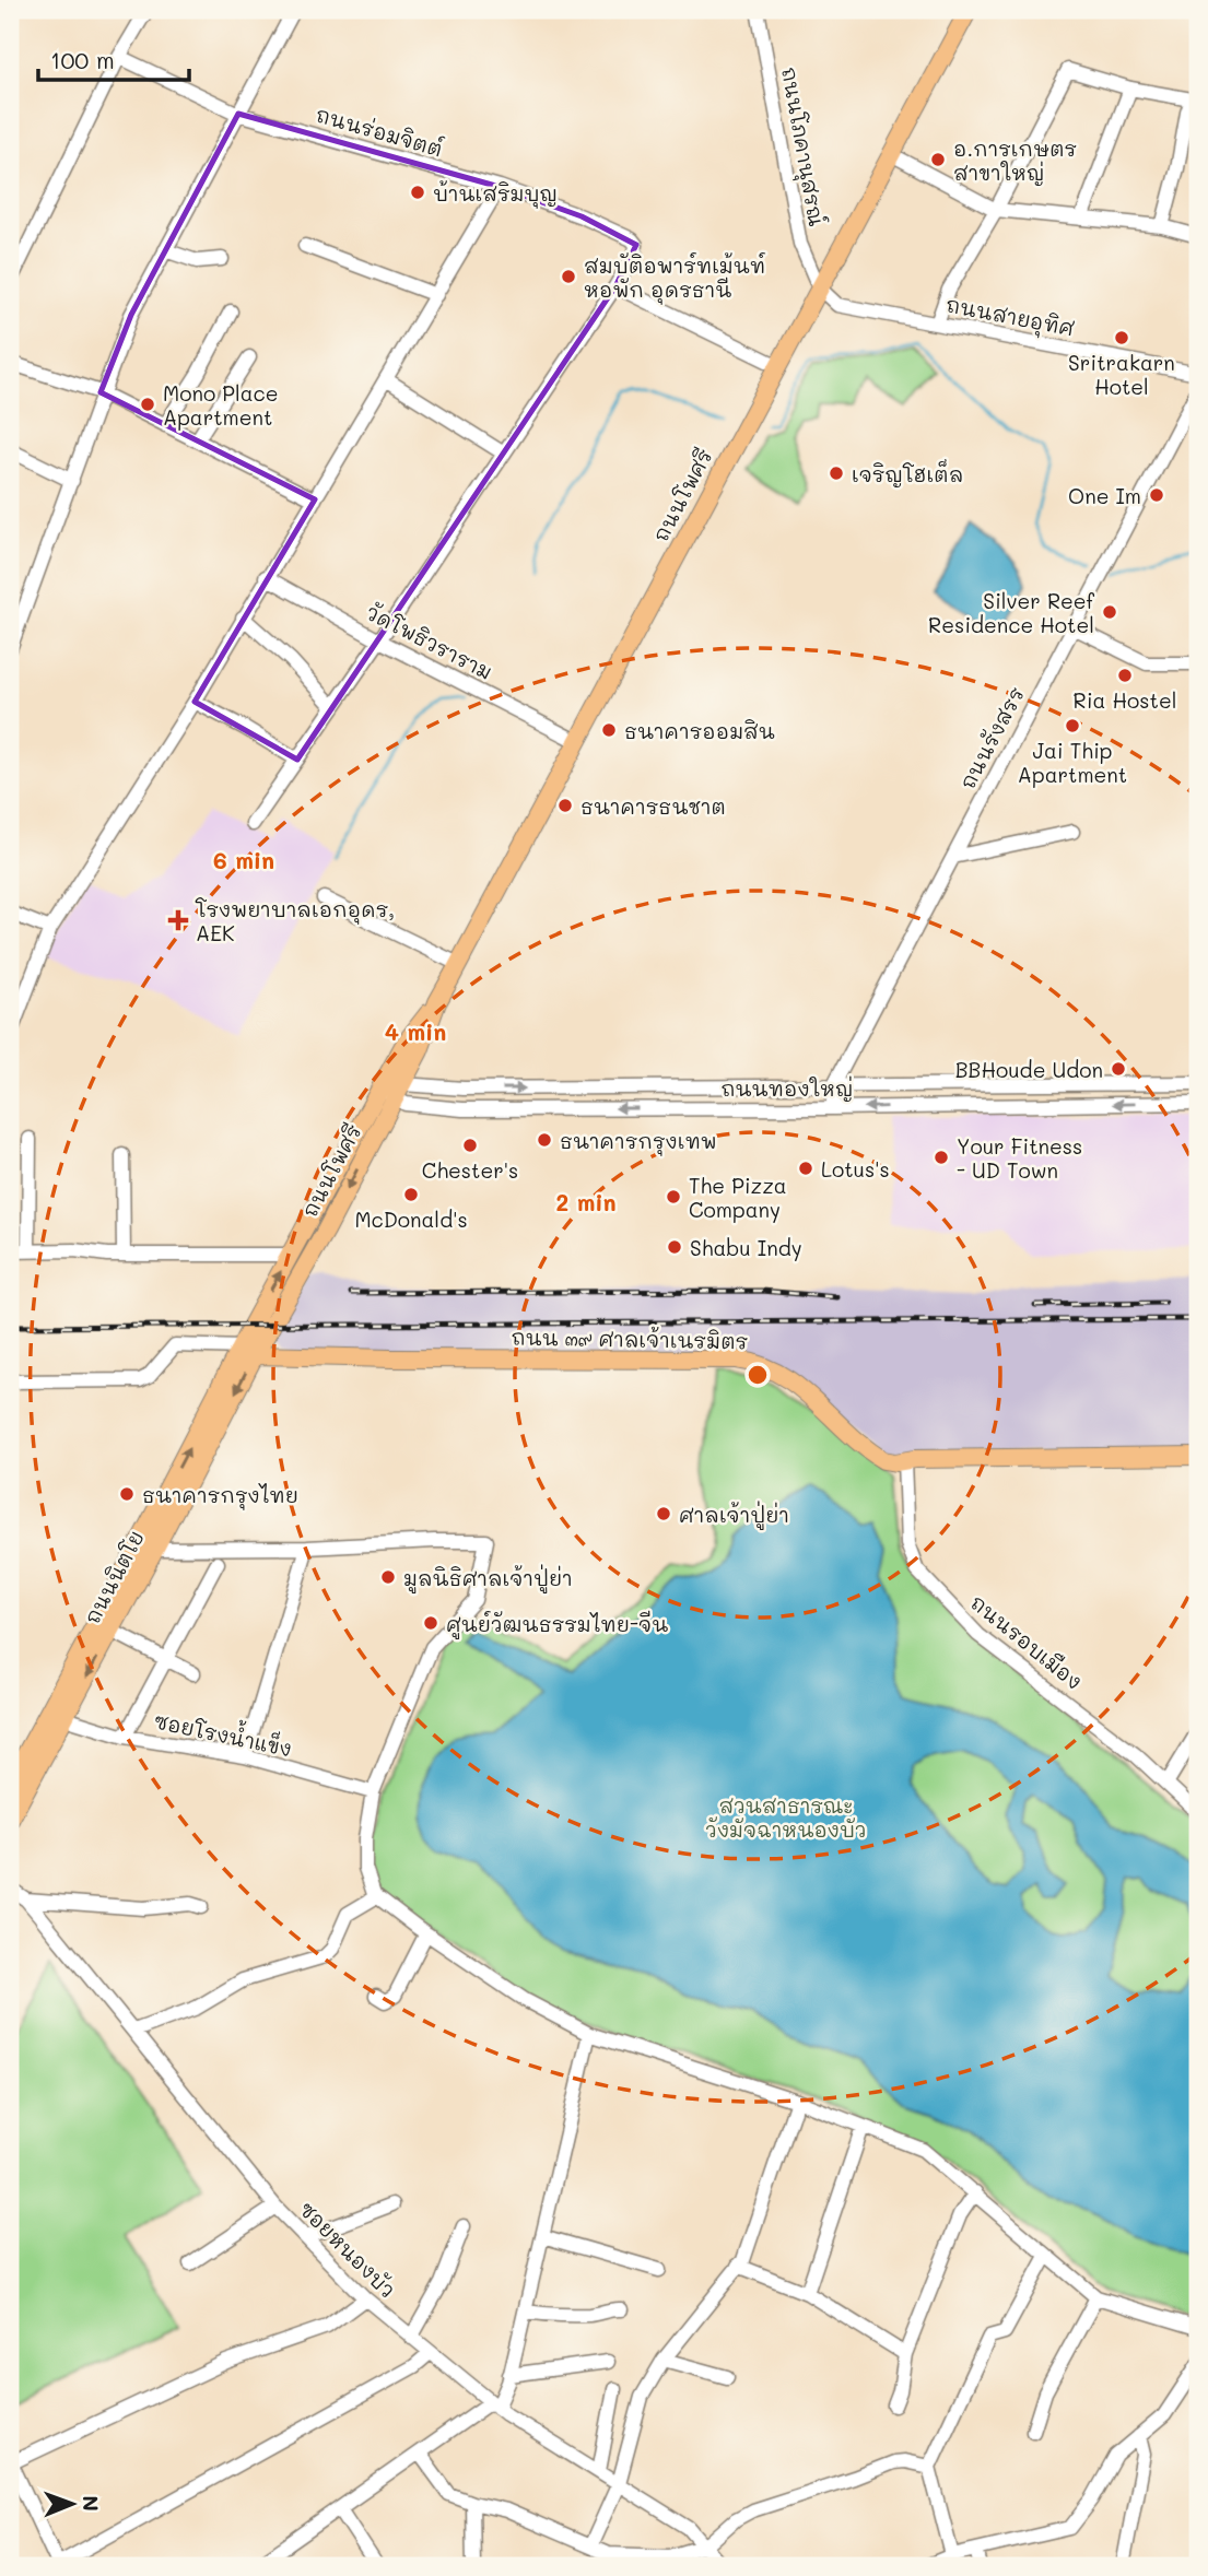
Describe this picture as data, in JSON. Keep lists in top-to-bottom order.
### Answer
{
  "streets": {
    "main road": ["ถนนโพศรี", "ถนน ๓๙ ศาลเจ้าเนรมิตร", "ถนนนิตโย"],
    "street": [
      "ถนนร่อมจิตต์",
      "ถนนโภคานุสรณ์",
      "ถนนสายอุทิศ",
      "วัดโพธิวราราม",
      "ถนนรังสรร",
      "ถนนทองใหญ่",
      "ถนนรอบเมือง",
      "ซอยโรงน้ำแข็ง",
      "ซอยหนองบัว"
    ]
  },
  "crossings": [
    ["ถนนโภคานุสรณ์", "ถนนสายอุทิศ"],
    ["ถนนโภคานุสรณ์", "ถนนโพศรี"],
    ["ถนนสายอุทิศ", "ถนนโพศรี"],
    ["ถนนโพศรี", "วัดโพธิวราราม"],
    ["ถนนโพศรี", "ถนนทองใหญ่"],
    ["ถนนโพศรี", "ถนน ๓๙ ศาลเจ้าเนรมิตร"],
    ["ถนนโพศรี", "ถนนนิตโย"],
    ["ถนนรังสรร", "ถนนทองใหญ่"],
    ["ถนน ๓๙ ศาลเจ้าเนรมิตร", "ถนนนิตโย"],
    ["ถนน ๓๙ ศาลเจ้าเนรมิตร", "ถนนรอบเมือง"],
    ["ถนนนิตโย", "ซอยโรงน้ำแข็ง"]
  ],
  "parks": ["สวนสาธารณะ วังมัจฉาหนองบัว"],
  "places": {
    "other": [
      "อ.การเกษตร สาขาใหญ่",
      "บ้านเสริมบุญ",
      "สมบัติอพาร์ทเม้นท์ หอพัก อุดรธานี",
      "Sritrakarn Hotel",
      "Mono Place Apartment",
      "เจริญโฮเต็ล",
      "One Im",
      "Silver Reef Residence Hotel",
      "Ria Hostel",
      "Jai Thip Apartment",
      "ธนาคารออมสิน",
      "ธนาคารธนชาต",
      "BBHoude Udon",
      "ธนาคารกรุงเทพ",
      "Chester's",
      "Your Fitness - UD Town",
      "Lotus's",
      "McDonald's",
      "The Pizza Company",
      "Shabu Indy",
      "ธนาคารกรุงไทย",
      "ศาลเจ้าปู่ย่า",
      "มูลนิธิศาลเจ้าปู่ย่า",
      "ศูนย์วัฒนธรรมไทย-จีน"
    ],
    "health": ["โรงพยาบาลเอกอุดร, AEK"]
  },
  "scale_bar": "100 m",
  "north": "right",
  "rings": ["6 min", "4 min", "2 min"]
}
